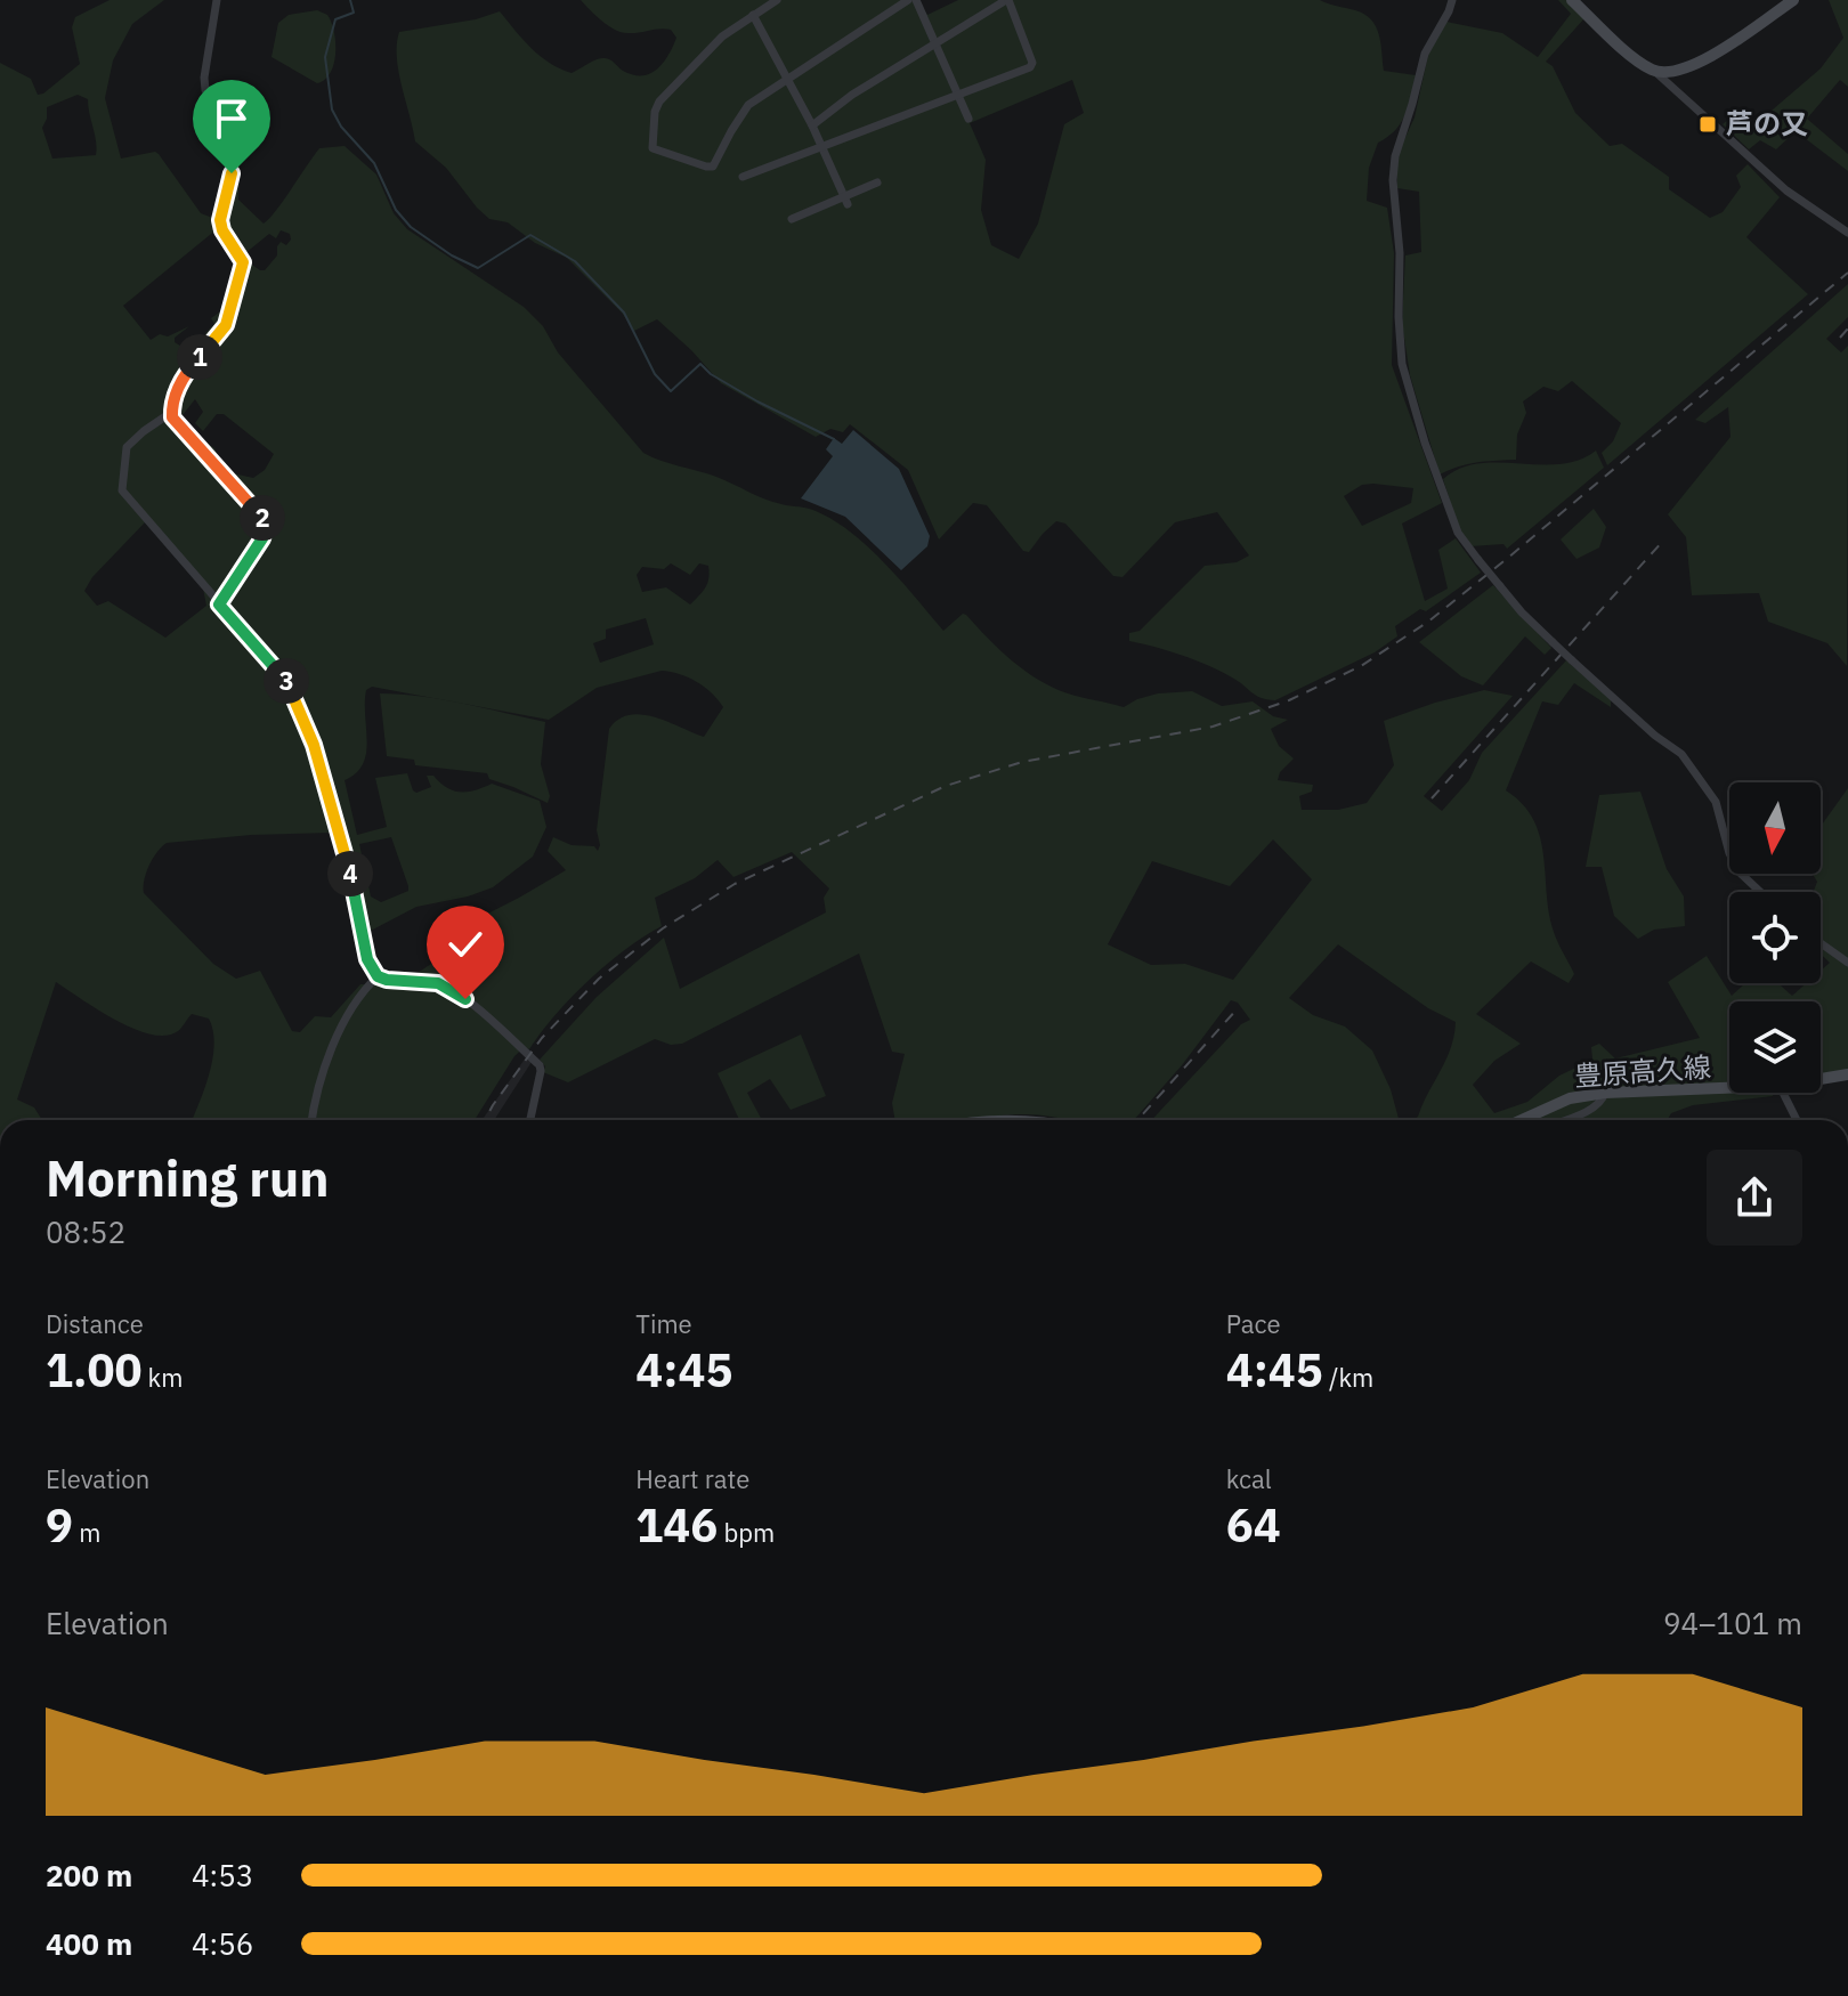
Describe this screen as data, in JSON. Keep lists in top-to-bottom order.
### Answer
{
  "streets": {
    "main road": ["豊原高久線"]
  },
  "places": {
    "transit": ["芦の又"]
  },
  "north": "bottom",
  "page": {
    "pins": [
      "1",
      "2",
      "3",
      "4"
    ],
    "heading": ["Morning run", "08:52"],
    "stats": [
      ["Distance", "1.00 km"],
      ["Time", "4:45"],
      ["Pace", "4:45 /km"],
      ["Elevation", "9 m"],
      ["Heart rate", "146 bpm"],
      ["kcal", "64"]
    ],
    "chart": ["Elevation", "94–101 m"],
    "list": [
      {
        "name": "200 m",
        "note": "4:53"
      },
      {
        "name": "400 m",
        "note": "4:56"
      }
    ]
  }
}
